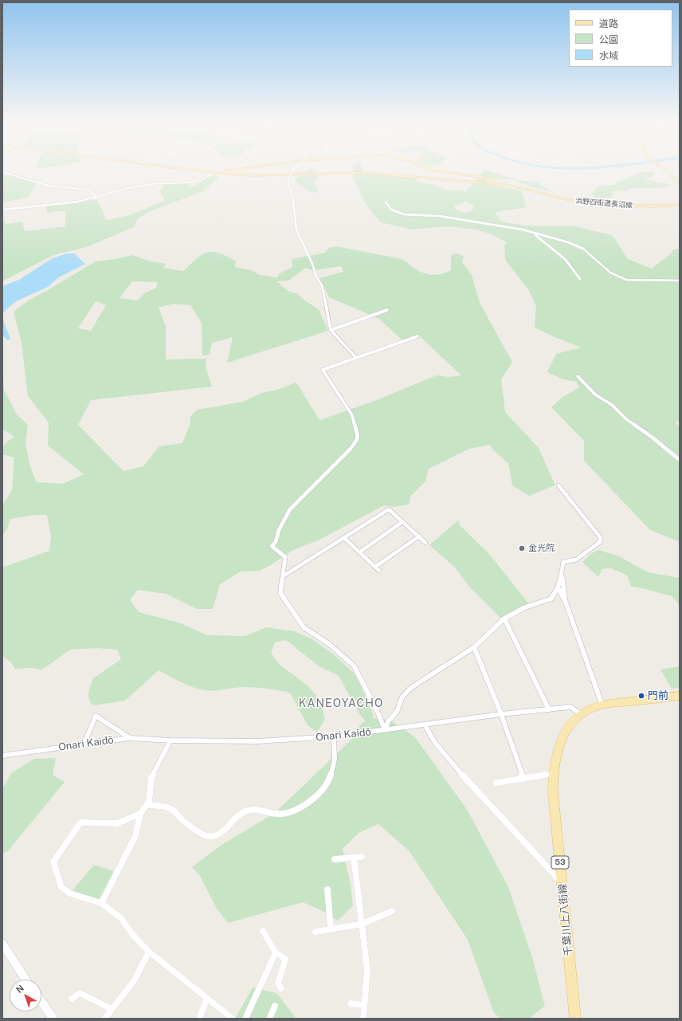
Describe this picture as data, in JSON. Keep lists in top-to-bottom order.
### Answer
{
  "streets": {
    "main road": ["浜野四街道長沼線", "53", "千葉川上八街線"],
    "street": ["Onari Kaidō"]
  },
  "crossings": [
    ["Onari Kaidō", "53"],
    ["Onari Kaidō", "千葉川上八街線"],
    ["53", "千葉川上八街線"]
  ],
  "districts": ["KANEOYACHO"],
  "places": ["金光院", "門前"],
  "legend": ["道路", "公園", "水域"],
  "north": "top left"
}
